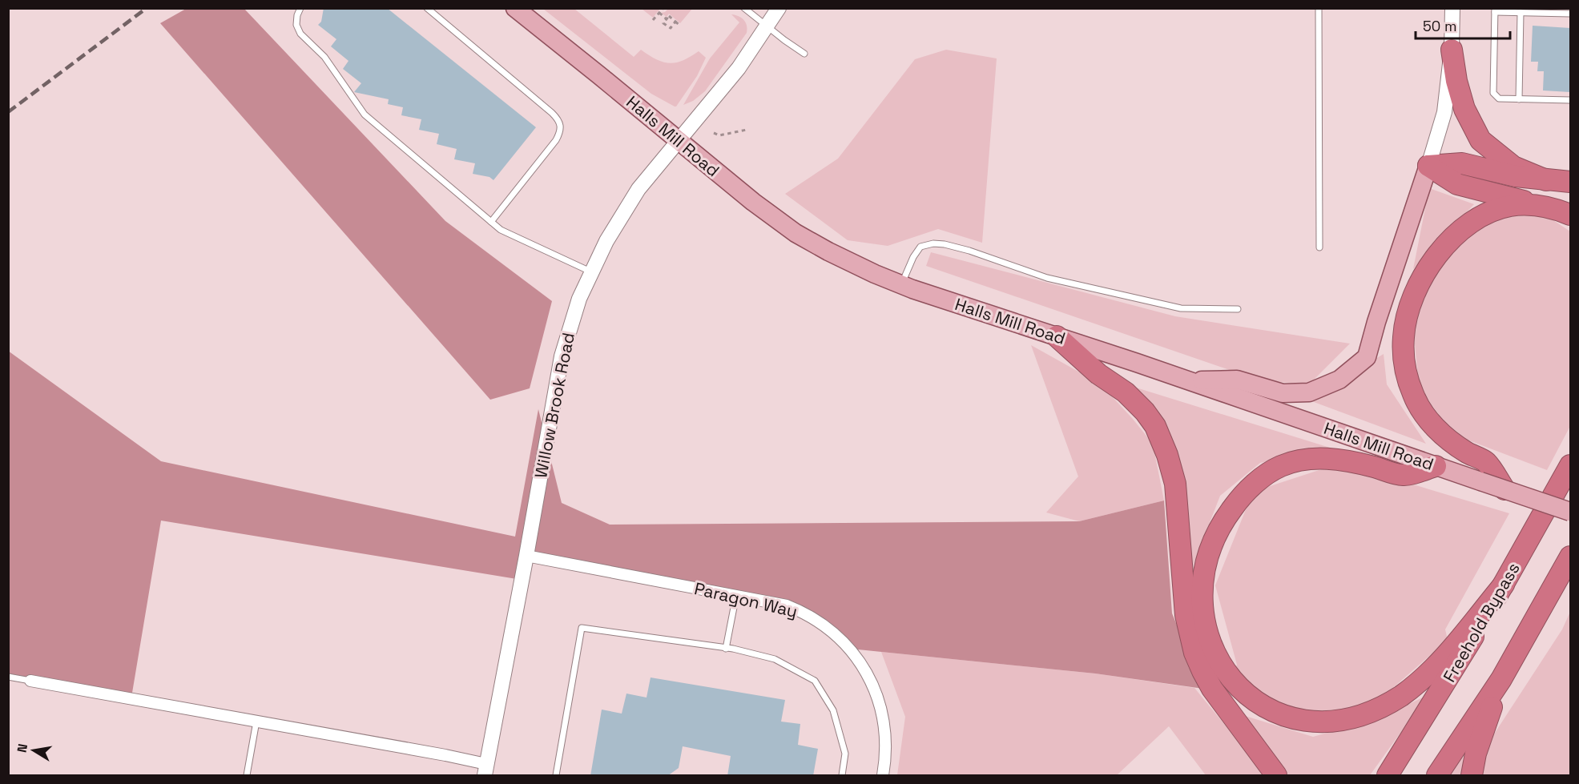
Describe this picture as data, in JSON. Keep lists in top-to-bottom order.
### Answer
{
  "streets": {
    "highway": ["Freehold Bypass"],
    "main road": ["Halls Mill Road"],
    "street": ["Willow Brook Road", "Paragon Way"]
  },
  "crossings": [
    ["Halls Mill Road", "Willow Brook Road"],
    ["Willow Brook Road", "Paragon Way"]
  ],
  "scale_bar": "50 m",
  "north": "left"
}
